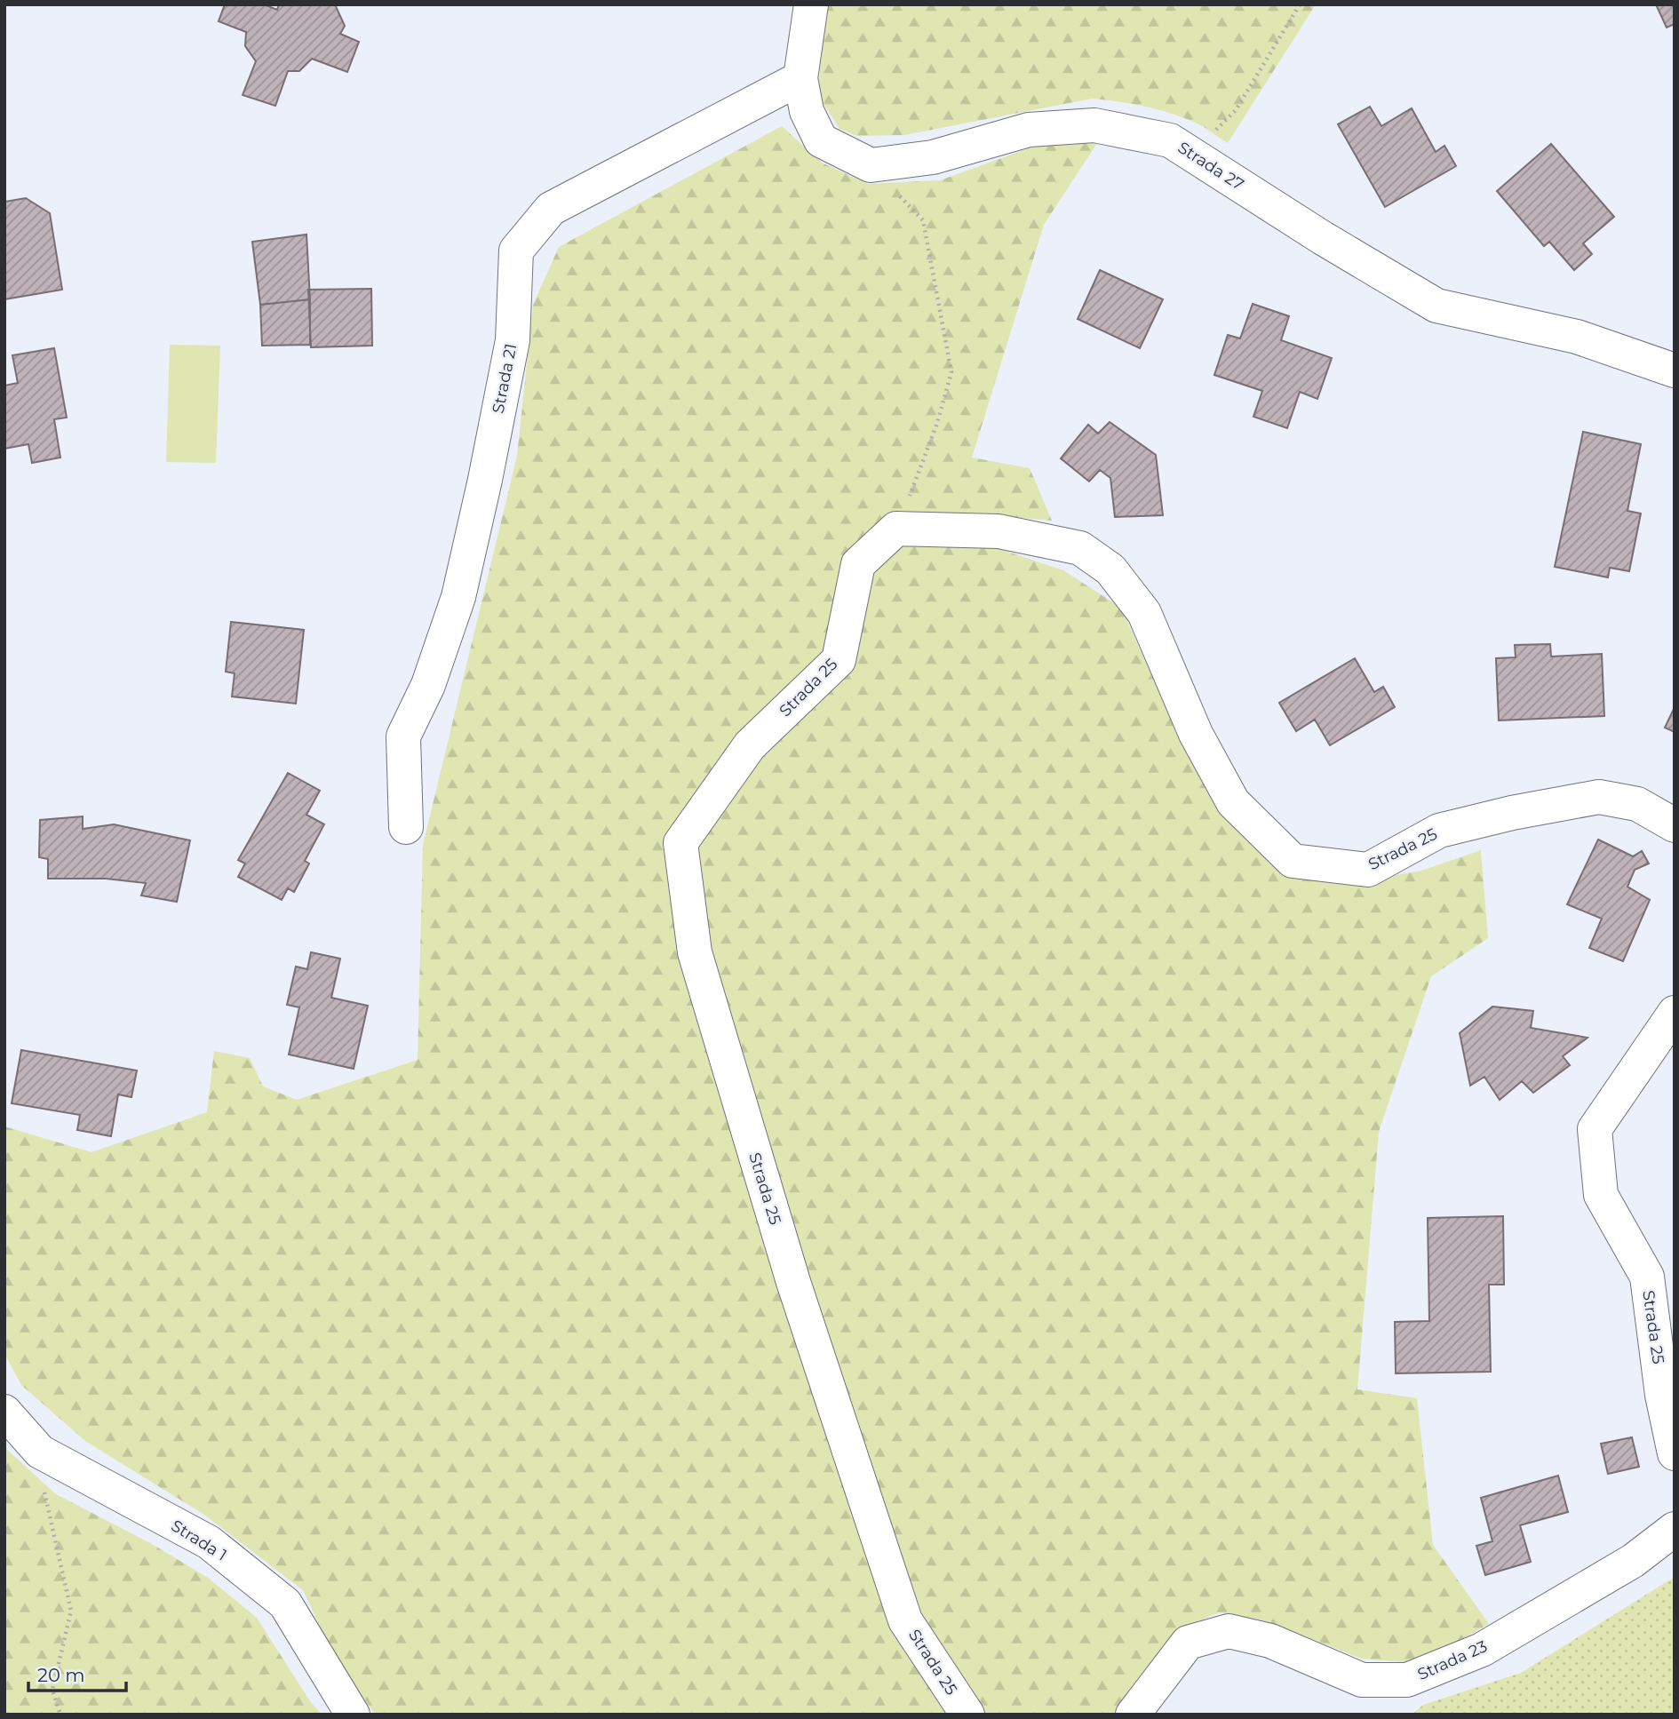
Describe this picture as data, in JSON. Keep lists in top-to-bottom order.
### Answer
{
  "streets": {
    "street": [
      "Strada 27",
      "Strada 21",
      "Strada 25",
      "Strada 1",
      "Strada 23"
    ]
  },
  "scale_bar": "20 m"
}
